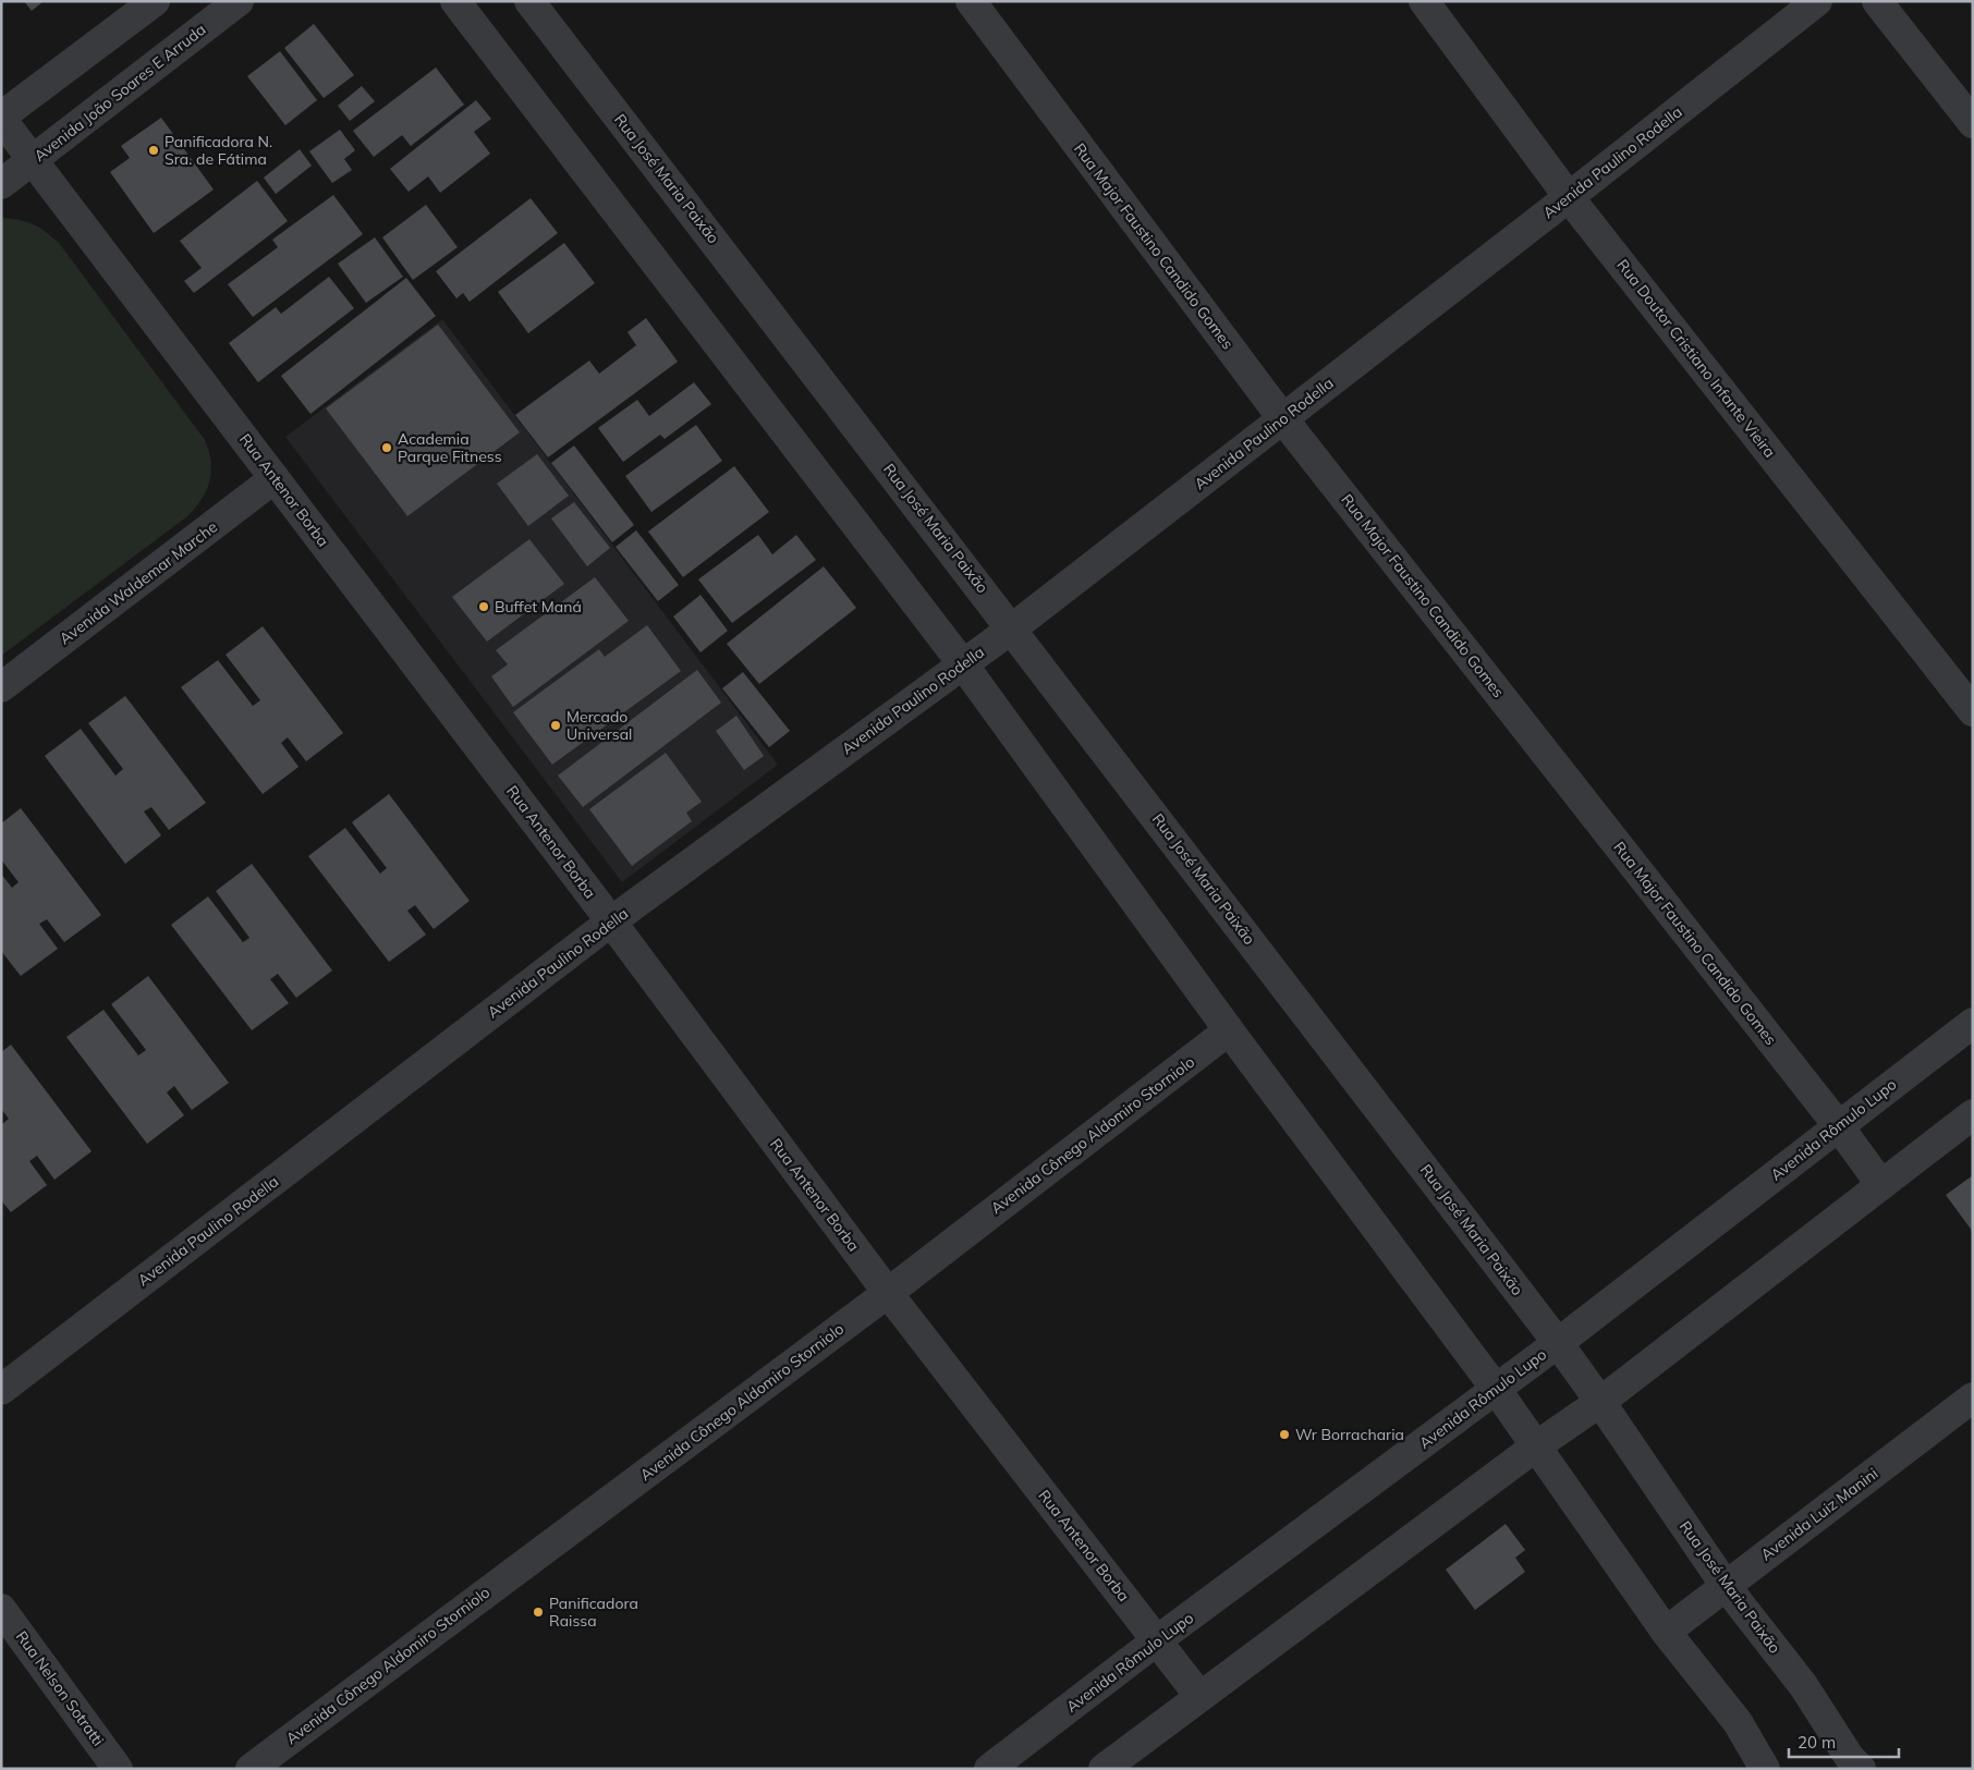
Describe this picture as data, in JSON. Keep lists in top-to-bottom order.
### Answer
{
  "streets": {
    "street": [
      "Avenida João Soares E Arruda",
      "Avenida Paulino Rodella",
      "Rua José Maria Paixão",
      "Rua Major Faustino Candido Gomes",
      "Rua Doutor Cristiano Infante Vieira",
      "Rua Antenor Borba",
      "Avenida Waldemar Marche",
      "Avenida Rômulo Lupo",
      "Avenida Cônego Aldomiro Storniolo",
      "Avenida Luiz Manini",
      "Rua Nelson Sotratti"
    ]
  },
  "crossings": [
    ["Avenida João Soares E Arruda", "Rua Antenor Borba"],
    ["Avenida Paulino Rodella", "Rua José Maria Paixão"],
    ["Avenida Paulino Rodella", "Rua Major Faustino Candido Gomes"],
    ["Avenida Paulino Rodella", "Rua Doutor Cristiano Infante Vieira"],
    ["Avenida Paulino Rodella", "Rua Antenor Borba"],
    ["Rua José Maria Paixão", "Avenida Rômulo Lupo"],
    ["Rua José Maria Paixão", "Avenida Luiz Manini"],
    ["Rua Major Faustino Candido Gomes", "Avenida Rômulo Lupo"],
    ["Rua Antenor Borba", "Avenida Waldemar Marche"],
    ["Rua Antenor Borba", "Avenida Rômulo Lupo"],
    ["Rua Antenor Borba", "Avenida Cônego Aldomiro Storniolo"]
  ],
  "places": [
    "Panificadora N. Sra. de Fátima",
    "Academia Parque Fitness",
    "Buffet Maná",
    "Mercado Universal",
    "Wr Borracharia",
    "Panificadora Raissa"
  ],
  "scale_bar": "20 m"
}
